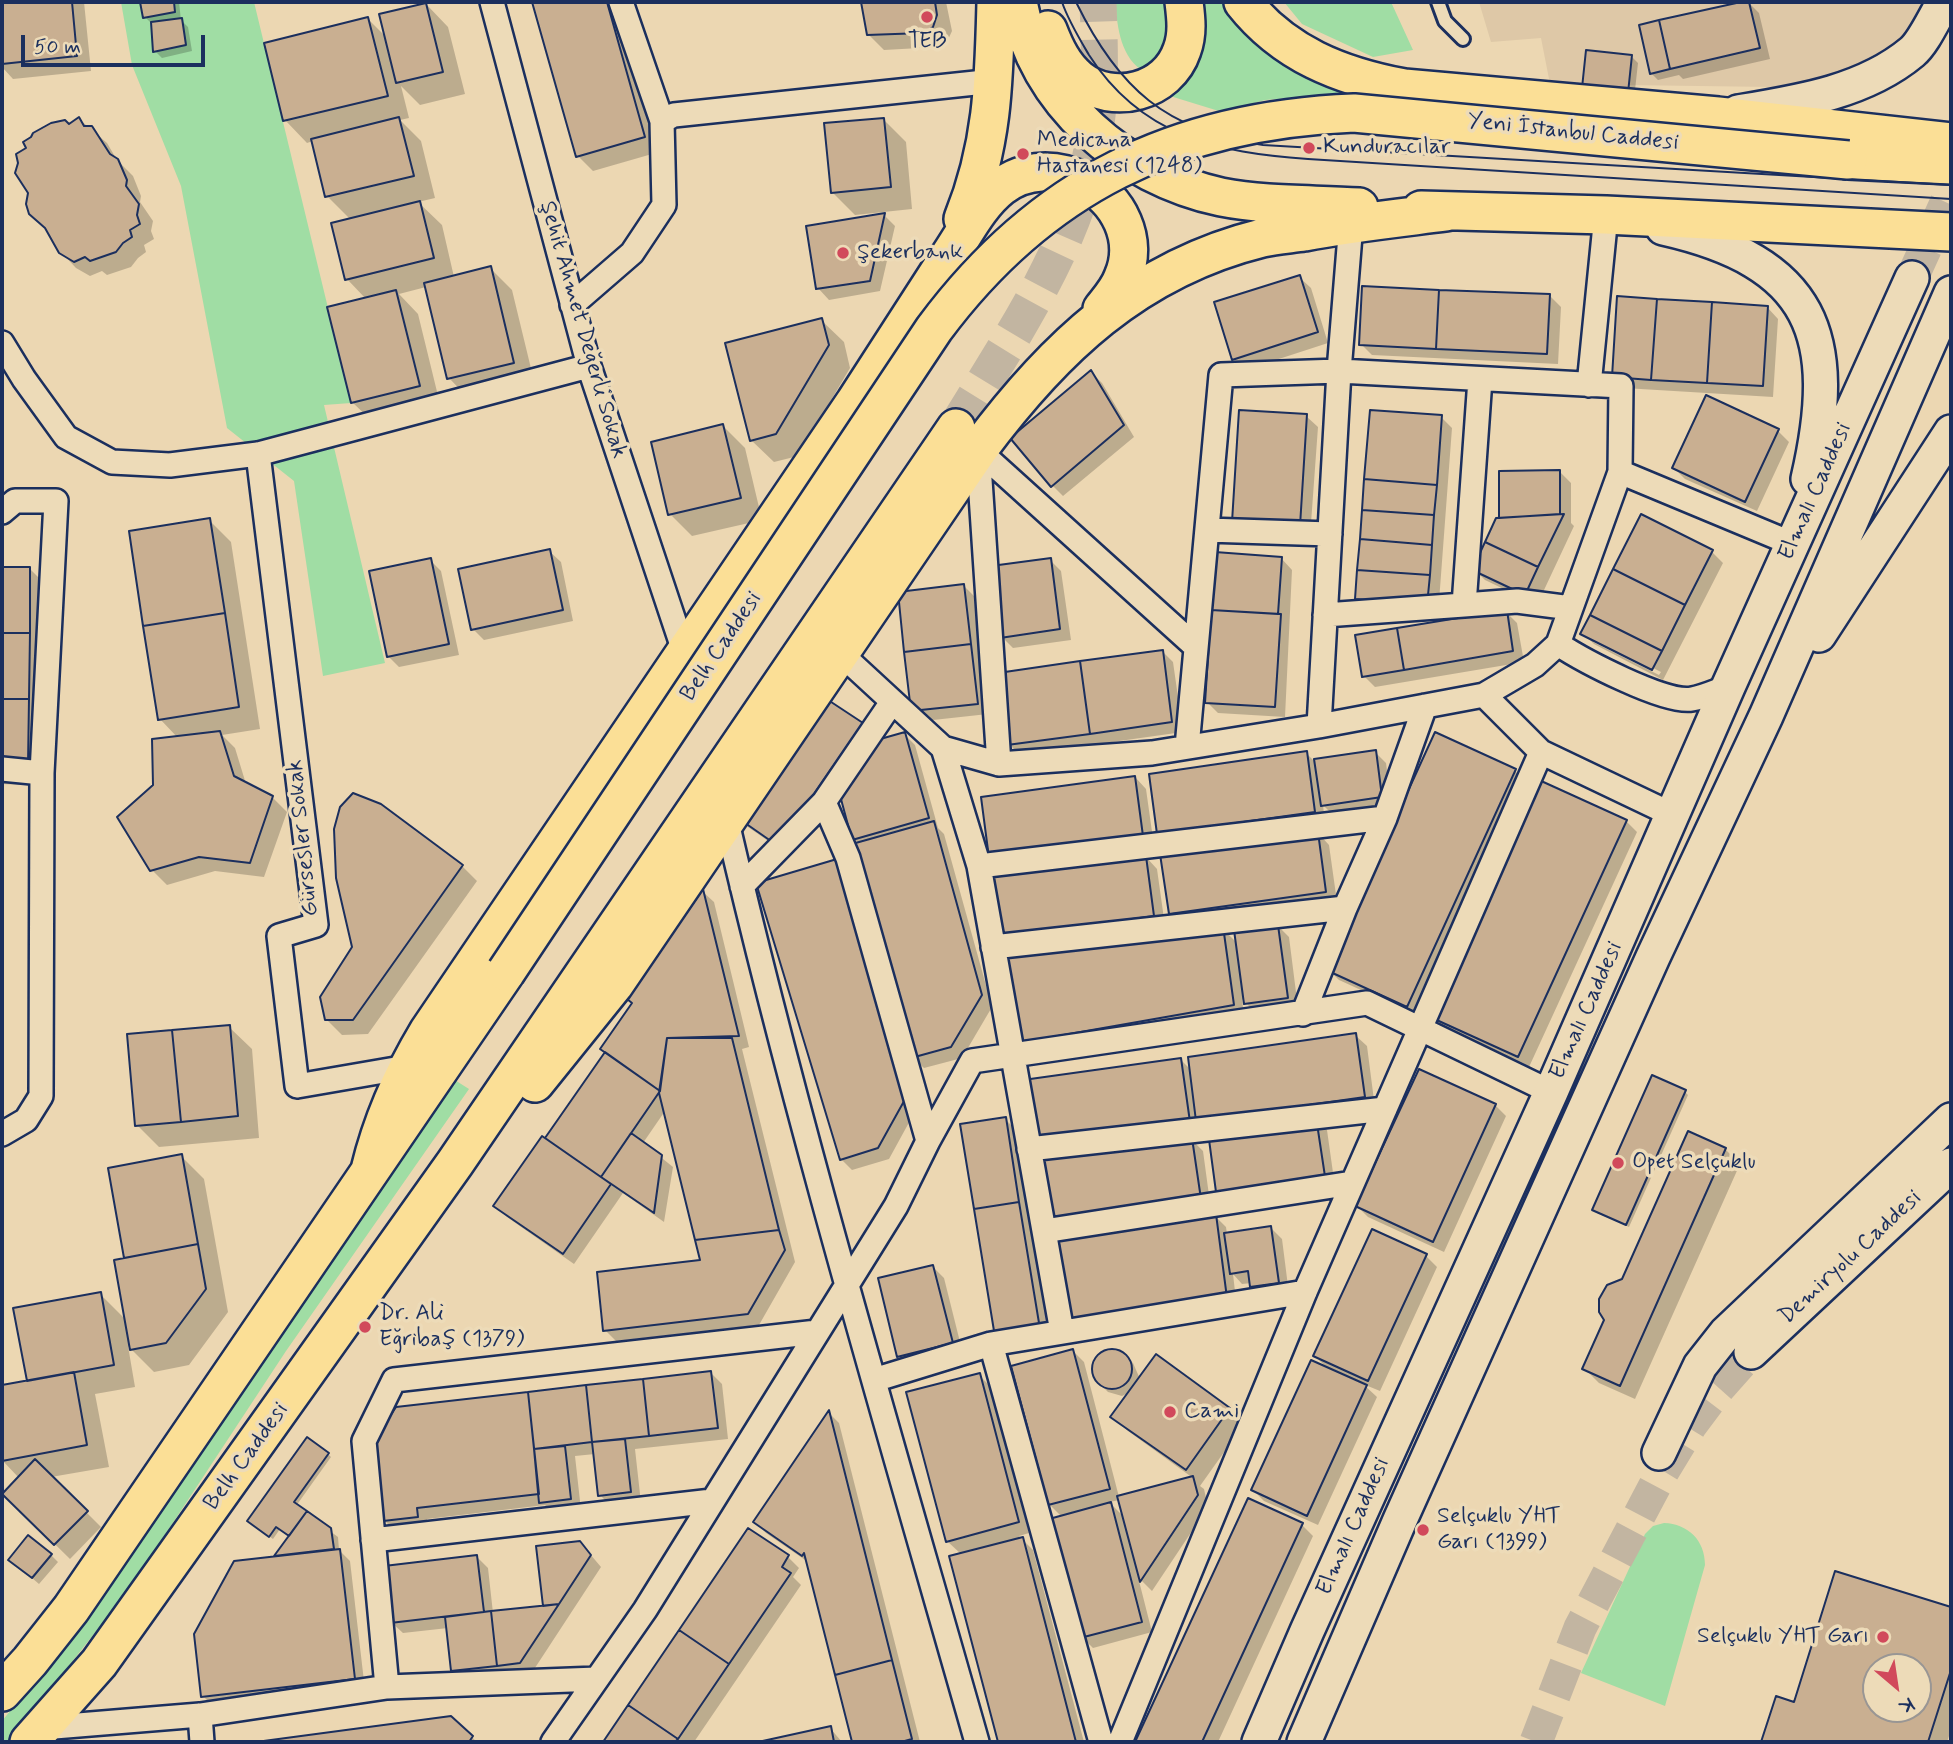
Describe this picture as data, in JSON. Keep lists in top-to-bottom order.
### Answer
{
  "streets": {
    "main road": [
      "Yeni İstanbul Caddesi",
      "Elmalı Caddesi",
      "Belh Caddesi",
      "Demiryolu Caddesi"
    ],
    "street": ["Şehit Ahmet Değerli Sokak", "Gürsesler Sokak"]
  },
  "crossings": [
    ["Yeni İstanbul Caddesi", "Belh Caddesi"],
    ["Şehit Ahmet Değerli Sokak", "Belh Caddesi"],
    ["Belh Caddesi", "Gürsesler Sokak"]
  ],
  "places": [
    "TEB",
    "Kunduracılar",
    "Medicana Hastanesi (1248)",
    "Şekerbank",
    "Opet Selçuklu",
    "Dr. Ali Eğribaş (1379)",
    "Cami",
    "Selçuklu YHT Garı (1399)",
    "Selçuklu YHT Garı"
  ],
  "scale_bar": "50 m",
  "north": "bottom right"
}
